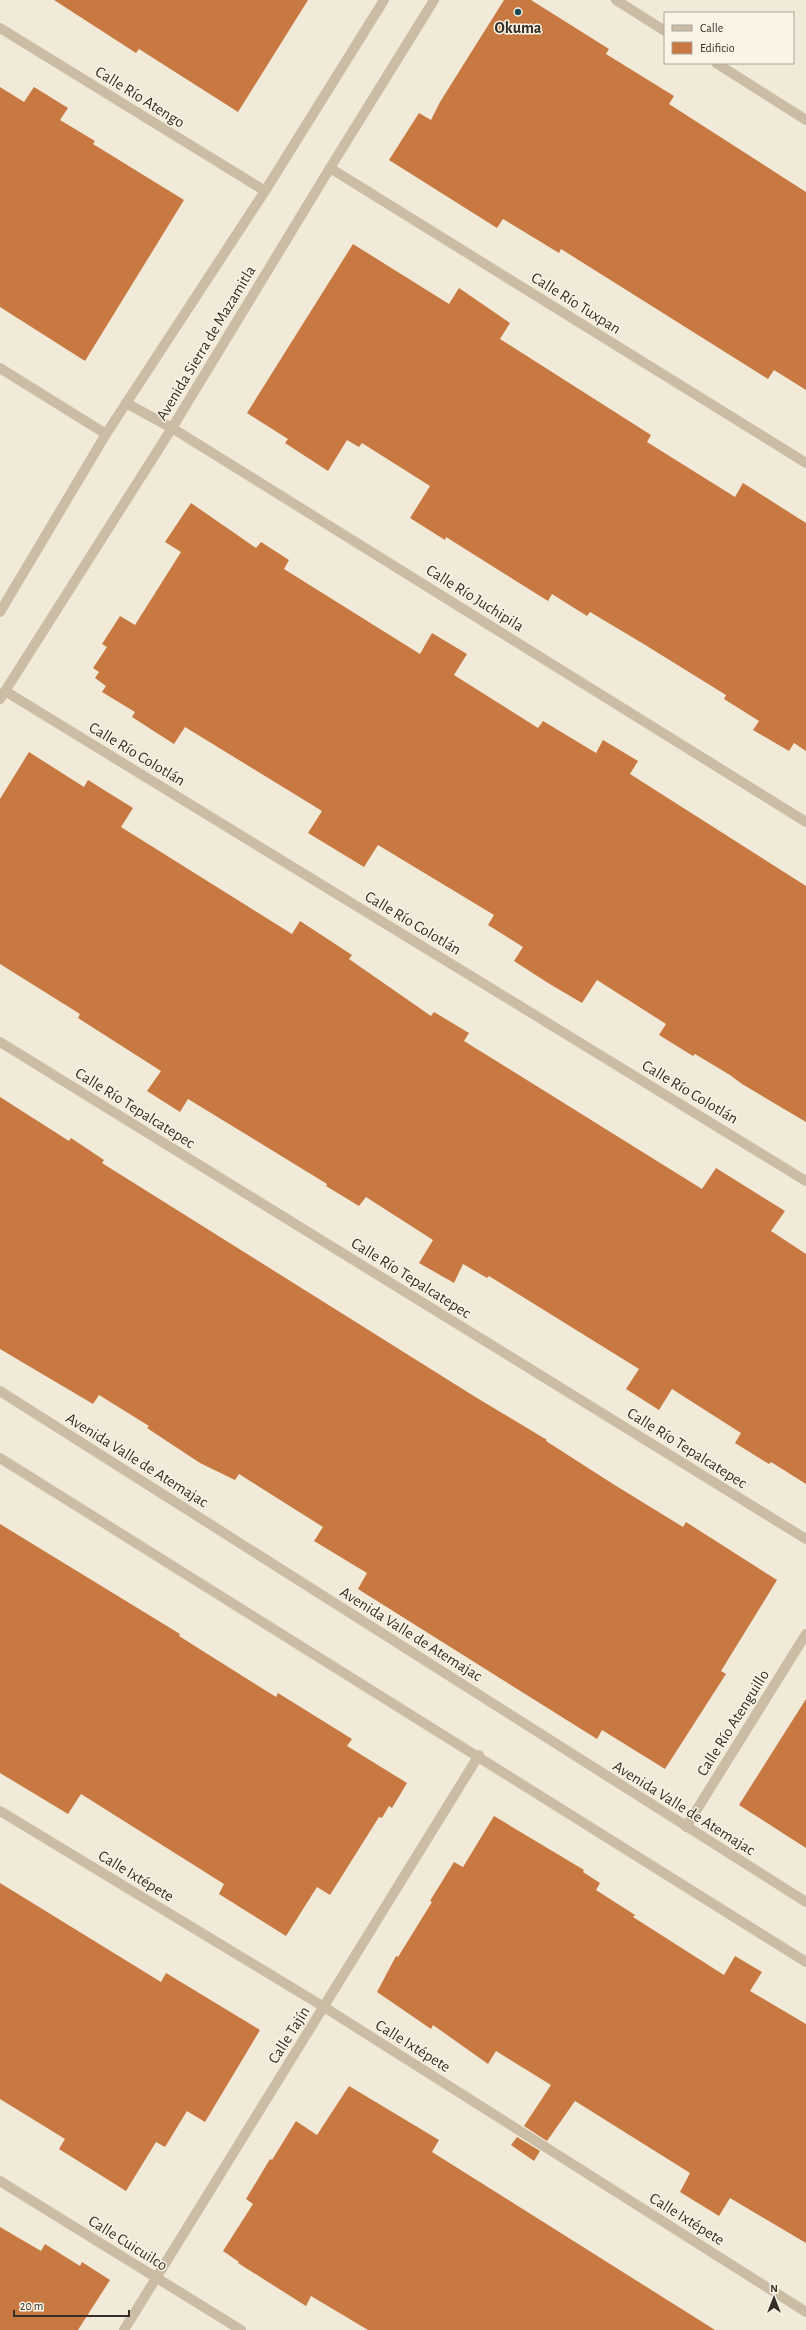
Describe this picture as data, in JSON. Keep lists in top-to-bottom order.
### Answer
{
  "streets": {
    "street": [
      "Calle Río Atengo",
      "Calle Río Tuxpan",
      "Avenida Sierra de Mazamitla",
      "Calle Río Juchipila",
      "Calle Río Colotlán",
      "Calle Río Tepalcatepec",
      "Avenida Valle de Atemajac",
      "Calle Río Atenguillo",
      "Calle Ixtépete",
      "Calle Tajín",
      "Calle Cuicuilco"
    ]
  },
  "crossings": [
    ["Calle Río Atengo", "Avenida Sierra de Mazamitla"],
    ["Calle Río Tuxpan", "Avenida Sierra de Mazamitla"],
    ["Avenida Sierra de Mazamitla", "Calle Río Juchipila"],
    ["Avenida Sierra de Mazamitla", "Calle Río Colotlán"],
    ["Avenida Valle de Atemajac", "Calle Río Atenguillo"],
    ["Calle Ixtépete", "Calle Tajín"],
    ["Calle Tajín", "Calle Cuicuilco"]
  ],
  "places": ["Okuma"],
  "legend": ["Calle", "Edificio"],
  "scale_bar": "20 m",
  "north": "top"
}
